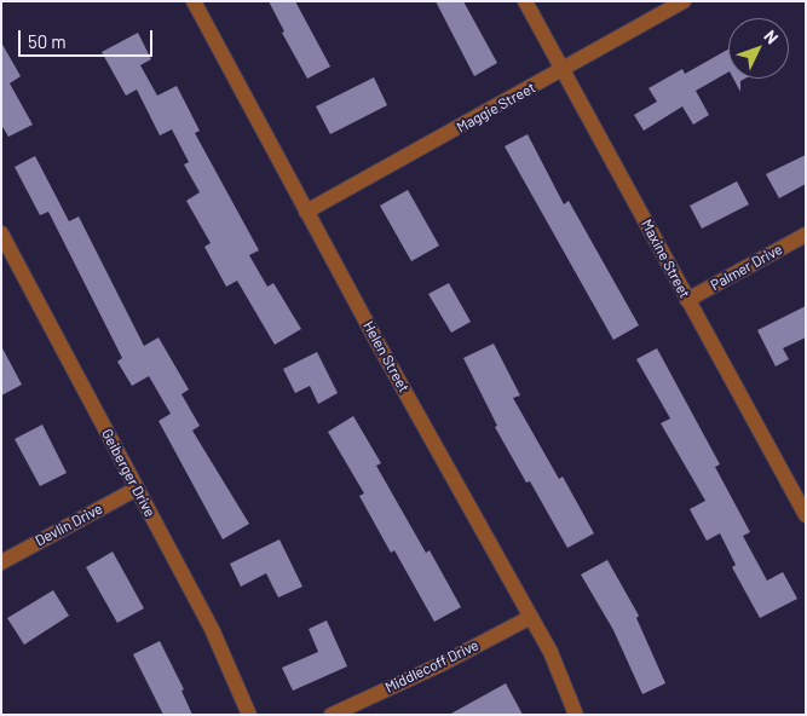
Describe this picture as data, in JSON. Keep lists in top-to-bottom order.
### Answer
{
  "streets": {
    "street": [
      "Maggie Street",
      "Maxine Street",
      "Palmer Drive",
      "Helen Street",
      "Geiberger Drive",
      "Devlin Drive",
      "Middlecoff Drive"
    ]
  },
  "crossings": [
    ["Maggie Street", "Maxine Street"],
    ["Maggie Street", "Helen Street"],
    ["Maxine Street", "Palmer Drive"],
    ["Helen Street", "Middlecoff Drive"],
    ["Geiberger Drive", "Devlin Drive"]
  ],
  "scale_bar": "50 m",
  "north": "top right"
}
